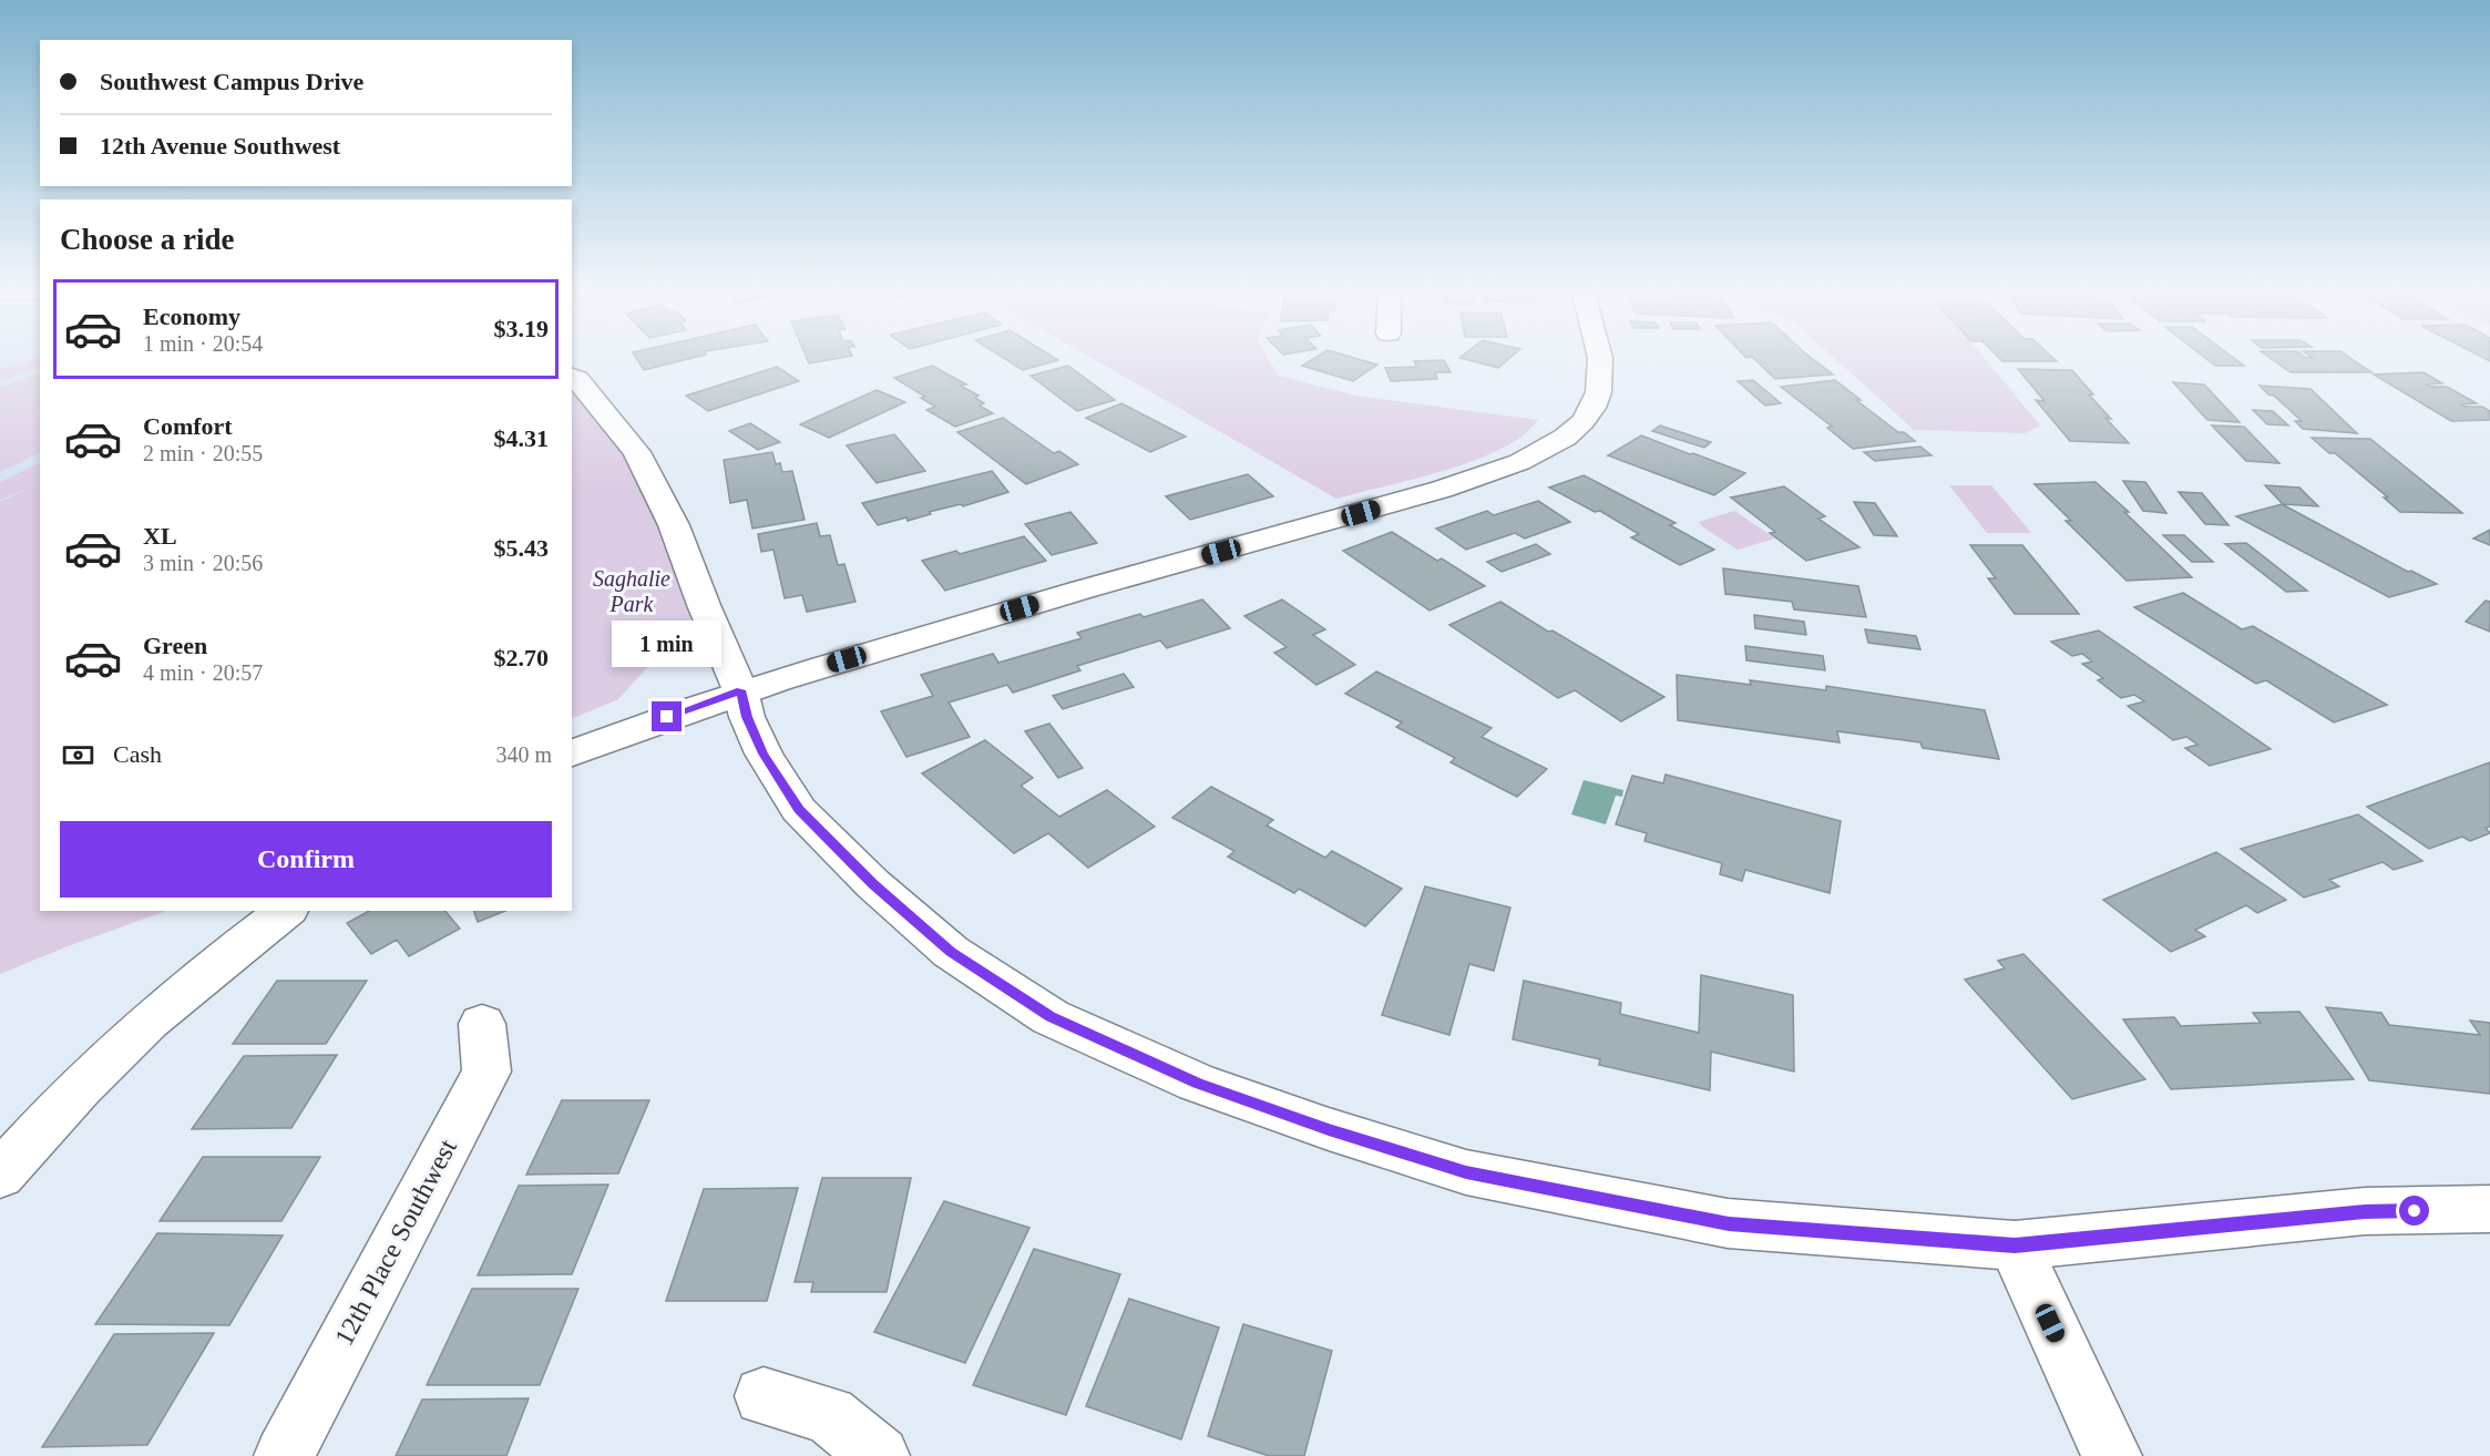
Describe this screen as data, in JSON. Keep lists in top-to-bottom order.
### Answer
{
  "streets": {
    "street": ["12th Place Southwest"]
  },
  "parks": ["Saghalie Park"],
  "page": {
    "banner": ["Southwest Campus Drive", "12th Avenue Southwest"],
    "heading": "Choose a ride",
    "list": [
      {
        "name": "Economy",
        "note": "1 min · 20:54",
        "value": "$3.19"
      },
      {
        "name": "Comfort",
        "note": "2 min · 20:55",
        "value": "$4.31"
      },
      {
        "name": "XL",
        "note": "3 min · 20:56",
        "value": "$5.43"
      },
      {
        "name": "Green",
        "note": "4 min · 20:57",
        "value": "$2.70"
      }
    ],
    "bubble": "1 min",
    "pay": ["Cash", "340 m"],
    "buttons": "Confirm"
  }
}
